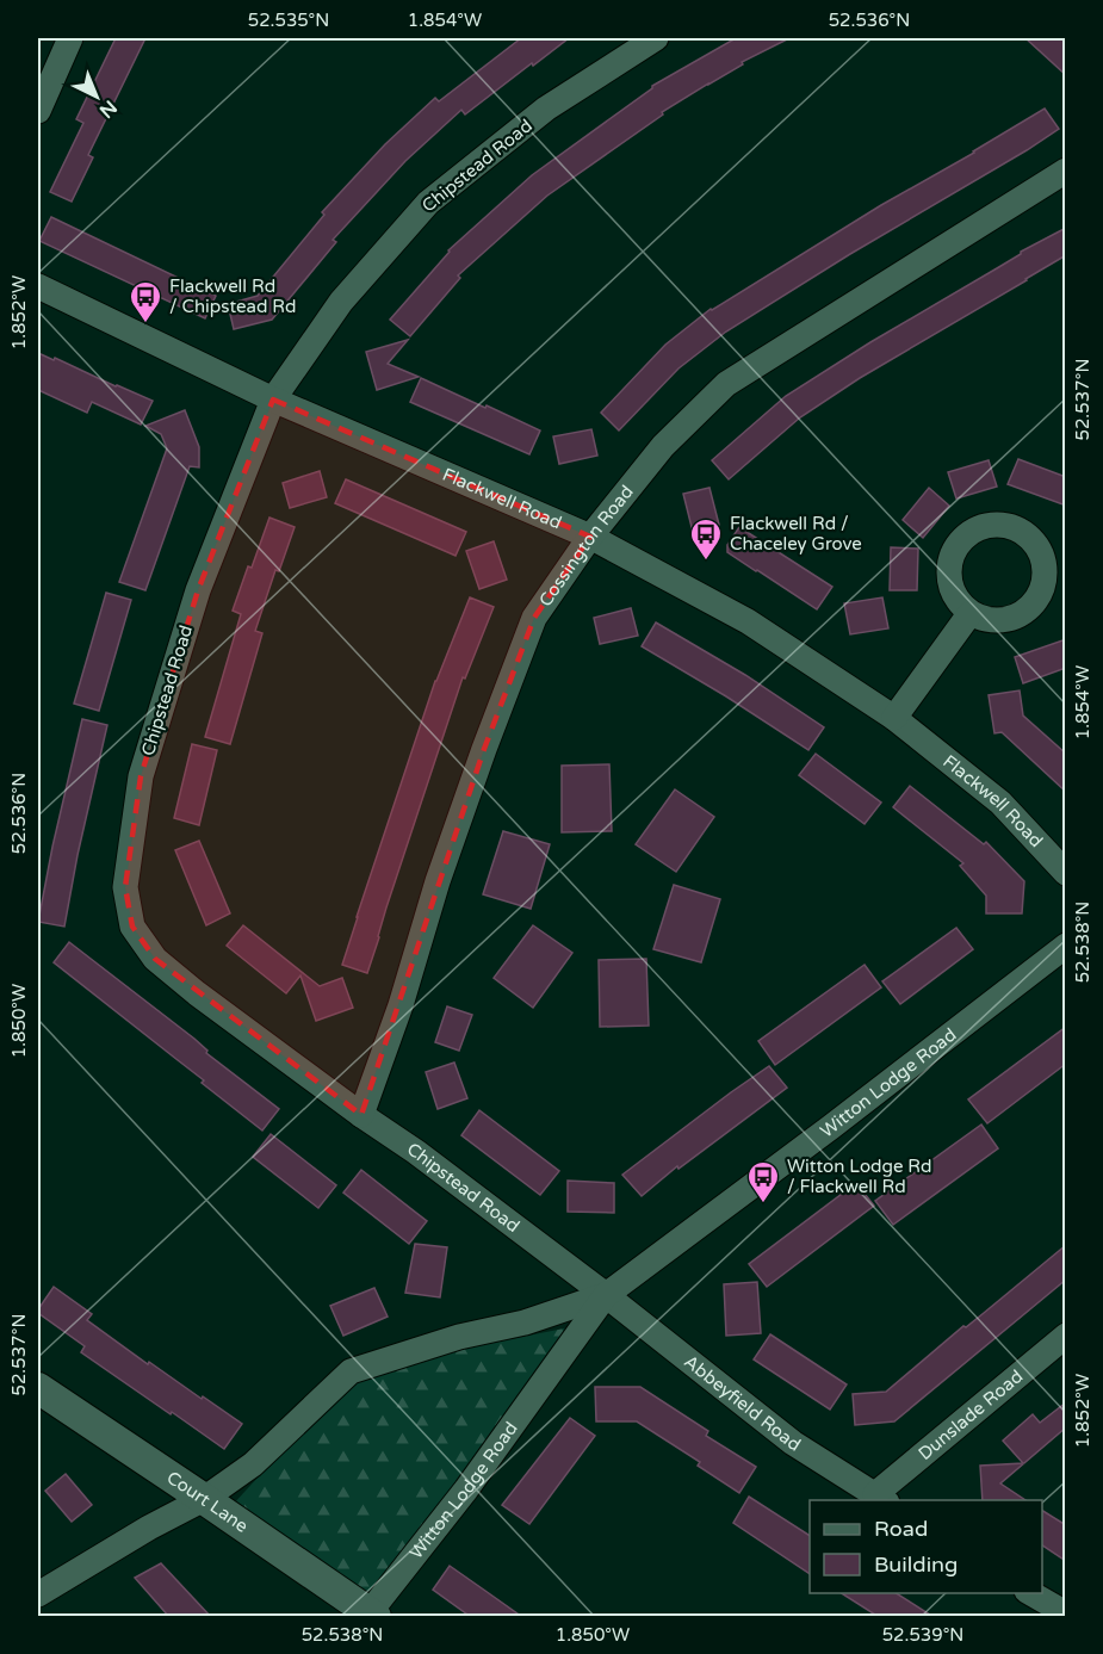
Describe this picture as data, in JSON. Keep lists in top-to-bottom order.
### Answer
{
  "streets": {
    "street": [
      "Chipstead Road",
      "Flackwell Road",
      "Cossington Road",
      "Witton Lodge Road",
      "Abbeyfield Road",
      "Dunslade Road",
      "Court Lane"
    ]
  },
  "crossings": [
    ["Chipstead Road", "Flackwell Road"],
    ["Chipstead Road", "Cossington Road"],
    ["Chipstead Road", "Witton Lodge Road"],
    ["Chipstead Road", "Abbeyfield Road"],
    ["Flackwell Road", "Cossington Road"],
    ["Witton Lodge Road", "Abbeyfield Road"],
    ["Witton Lodge Road", "Court Lane"],
    ["Abbeyfield Road", "Dunslade Road"]
  ],
  "places": {
    "bus stop": ["Flackwell Rd / Chipstead Rd", "Flackwell Rd / Chaceley Grove", "Witton Lodge Rd / Flackwell Rd"]
  },
  "legend": ["Road", "Building"],
  "north": "bottom right",
  "coordinates": [
    "52.535°N",
    "1.854°W",
    "52.536°N",
    "1.852°W",
    "52.537°N",
    "52.538°N",
    "1.850°W",
    "52.539°N"
  ]
}
